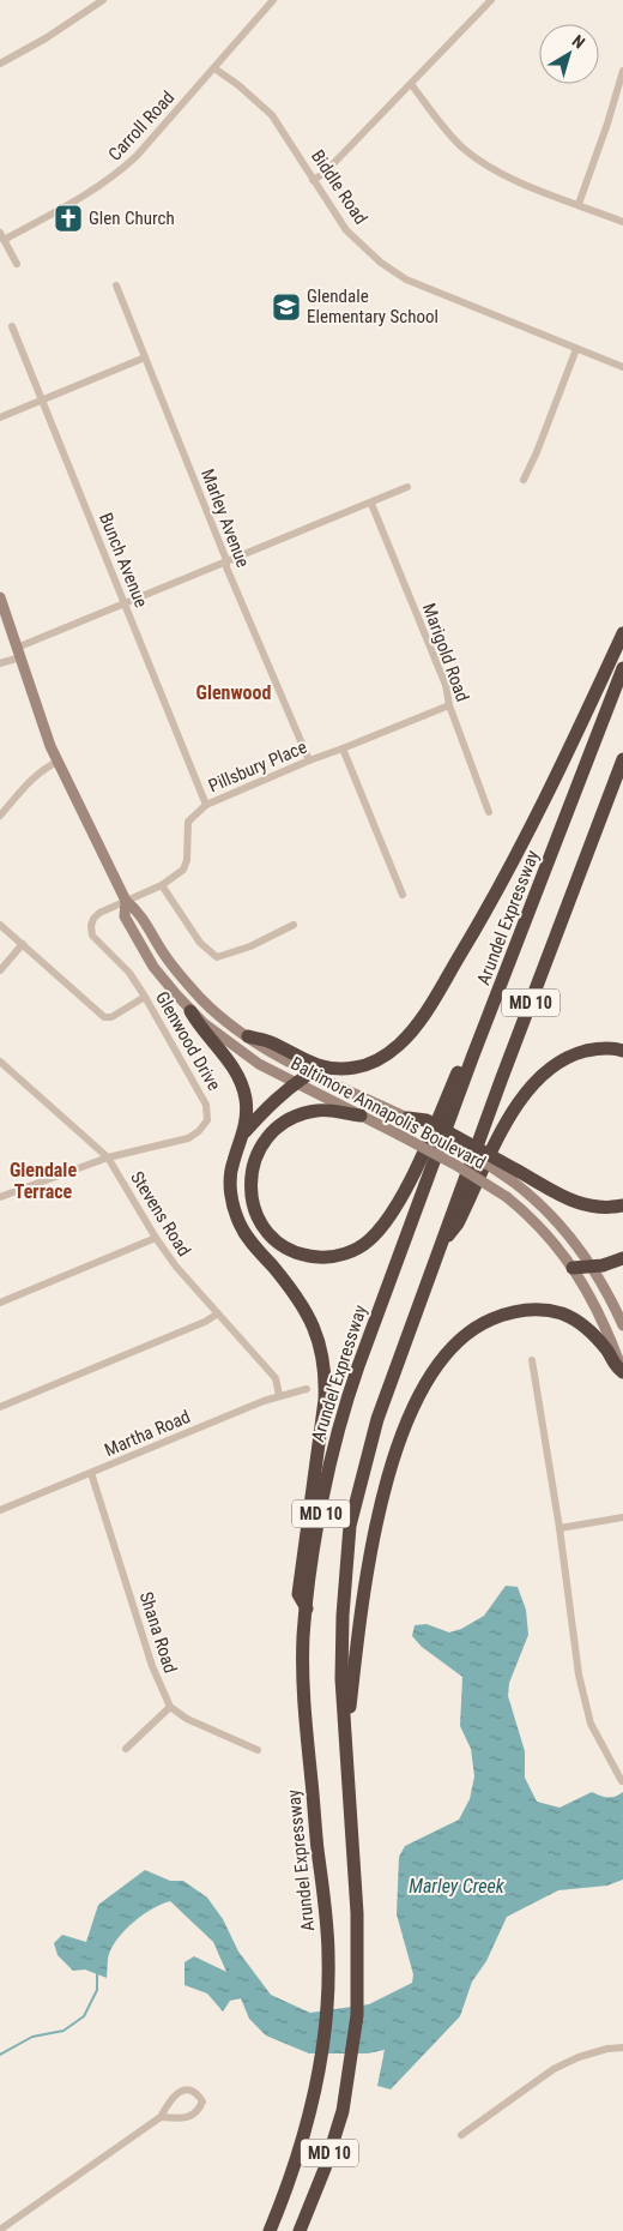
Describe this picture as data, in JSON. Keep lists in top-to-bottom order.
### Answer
{
  "streets": {
    "highway": ["Arundel Expressway", "MD 10"],
    "main road": ["Baltimore Annapolis Boulevard"],
    "street": [
      "Carroll Road",
      "Biddle Road",
      "Marley Avenue",
      "Bunch Avenue",
      "Marigold Road",
      "Pillsbury Place",
      "Glenwood Drive",
      "Stevens Road",
      "Martha Road",
      "Shana Road"
    ]
  },
  "crossings": [
    ["Carroll Road", "Biddle Road"],
    ["Marley Avenue", "Pillsbury Place"],
    ["Bunch Avenue", "Pillsbury Place"],
    ["Marigold Road", "Pillsbury Place"],
    ["Pillsbury Place", "Glenwood Drive"],
    ["Pillsbury Place", "Baltimore Annapolis Boulevard"],
    ["Glenwood Drive", "Baltimore Annapolis Boulevard"],
    ["Glenwood Drive", "Stevens Road"],
    ["Stevens Road", "Martha Road"],
    ["Martha Road", "Shana Road"]
  ],
  "districts": ["Glenwood", "Glendale Terrace"],
  "water": ["Marley Creek"],
  "places": {
    "church": ["Glen Church"],
    "school or university": ["Glendale Elementary School"]
  },
  "north": "top right"
}
